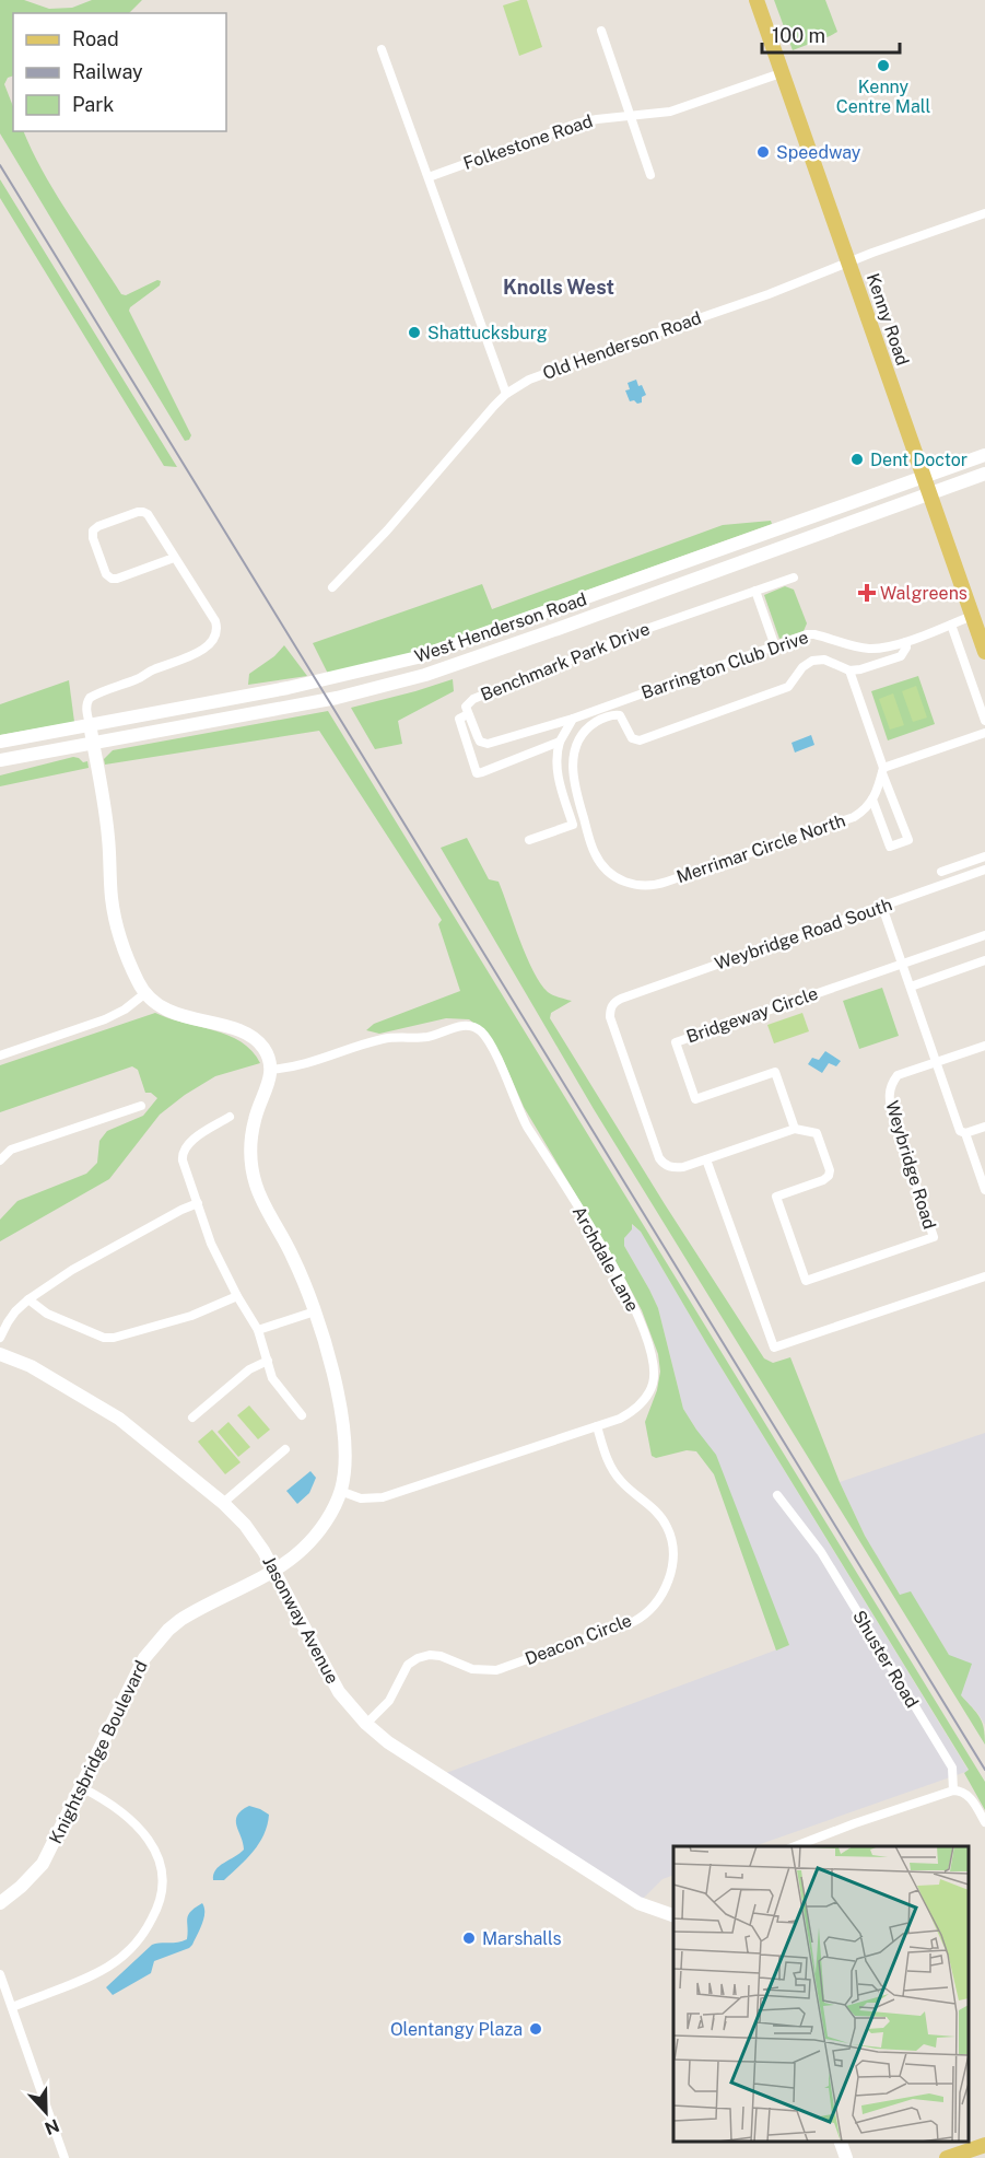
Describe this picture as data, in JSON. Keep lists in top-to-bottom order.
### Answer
{
  "streets": {
    "main road": ["Kenny Road"],
    "street": [
      "Folkestone Road",
      "Old Henderson Road",
      "West Henderson Road",
      "Benchmark Park Drive",
      "Barrington Club Drive",
      "Merrimar Circle North",
      "Weybridge Road South",
      "Bridgeway Circle",
      "Weybridge Road",
      "Archdale Lane",
      "Jasonway Avenue",
      "Deacon Circle",
      "Shuster Road",
      "Knightsbridge Boulevard"
    ]
  },
  "crossings": [
    ["Folkestone Road", "Kenny Road"],
    ["Kenny Road", "Old Henderson Road"],
    ["Kenny Road", "West Henderson Road"],
    ["Benchmark Park Drive", "Barrington Club Drive"],
    ["Bridgeway Circle", "Weybridge Road"],
    ["Archdale Lane", "Deacon Circle"],
    ["Archdale Lane", "Knightsbridge Boulevard"],
    ["Jasonway Avenue", "Deacon Circle"],
    ["Jasonway Avenue", "Knightsbridge Boulevard"]
  ],
  "districts": ["Knolls West"],
  "places": {
    "other": [
      "Kenny Centre Mall",
      "Speedway",
      "Shattucksburg",
      "Dent Doctor",
      "Marshalls",
      "Olentangy Plaza"
    ],
    "health": ["Walgreens"]
  },
  "legend": ["Road", "Railway", "Park"],
  "scale_bar": "100 m",
  "north": "bottom"
}
